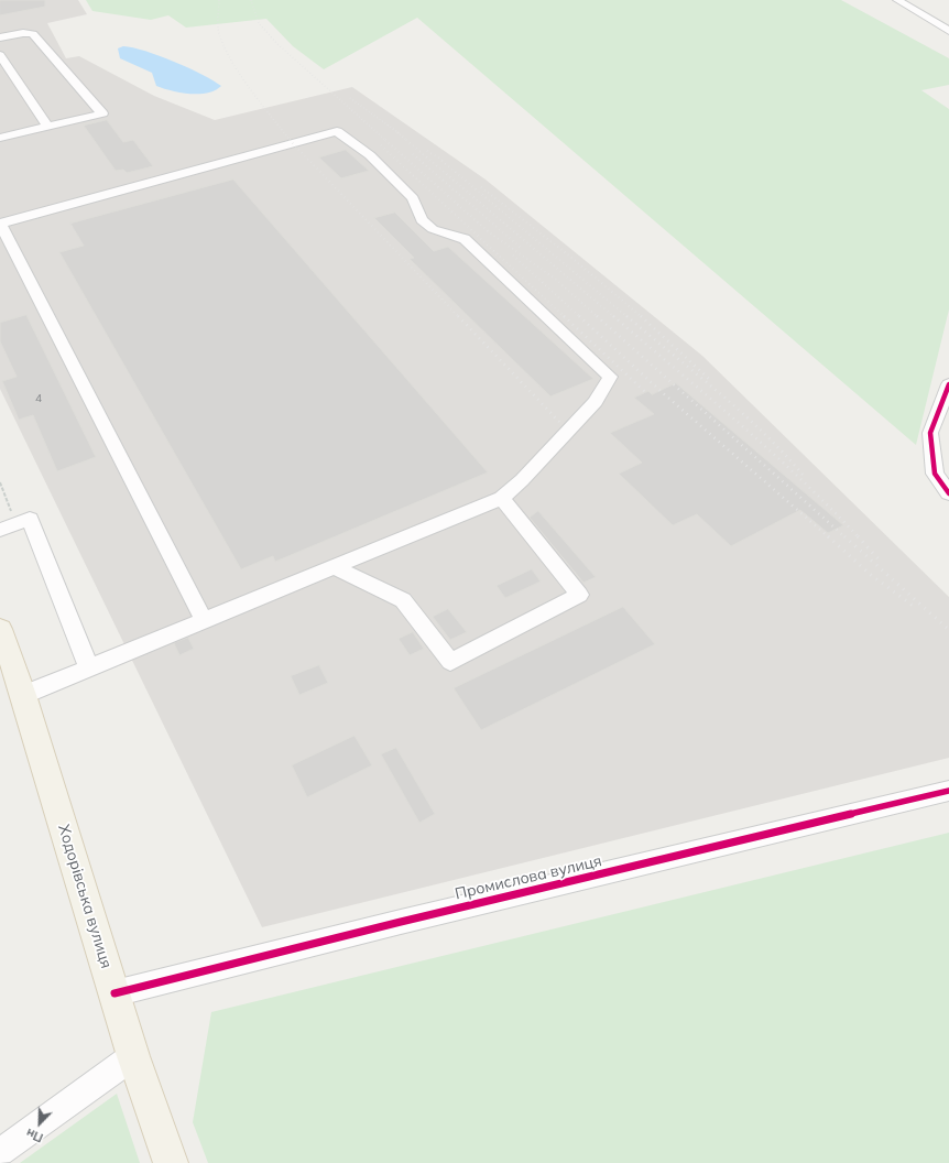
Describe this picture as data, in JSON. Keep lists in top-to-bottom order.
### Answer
{
  "streets": {
    "main road": ["Ходорівська вулиця"],
    "street": ["Промислова вулиця"]
  },
  "crossings": [
    ["Промислова вулиця", "Ходорівська вулиця"]
  ],
  "house_numbers": ["4"],
  "north": "bottom left"
}
